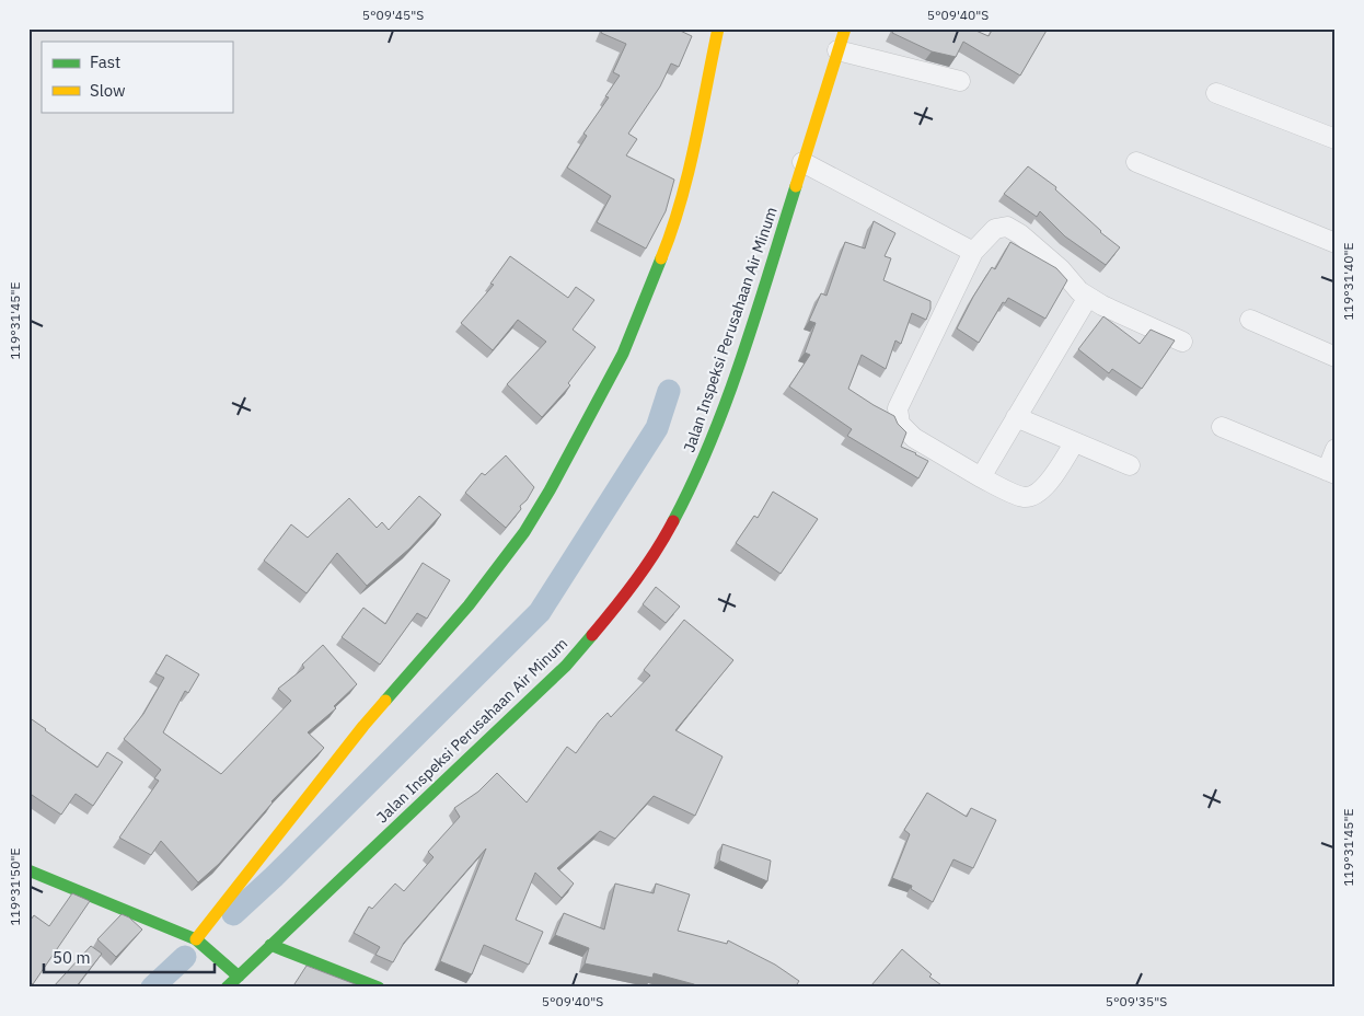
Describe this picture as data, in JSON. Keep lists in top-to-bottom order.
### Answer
{
  "streets": {
    "street": ["Jalan Inspeksi Perusahaan Air Minum"]
  },
  "legend": ["Fast", "Slow"],
  "scale_bar": "50 m",
  "coordinates": [
    "5°09'45\"S",
    "5°09'40\"S",
    "119°31'40\"E",
    "119°31'45\"E",
    "119°31'50\"E",
    "5°09'35\"S"
  ]
}
